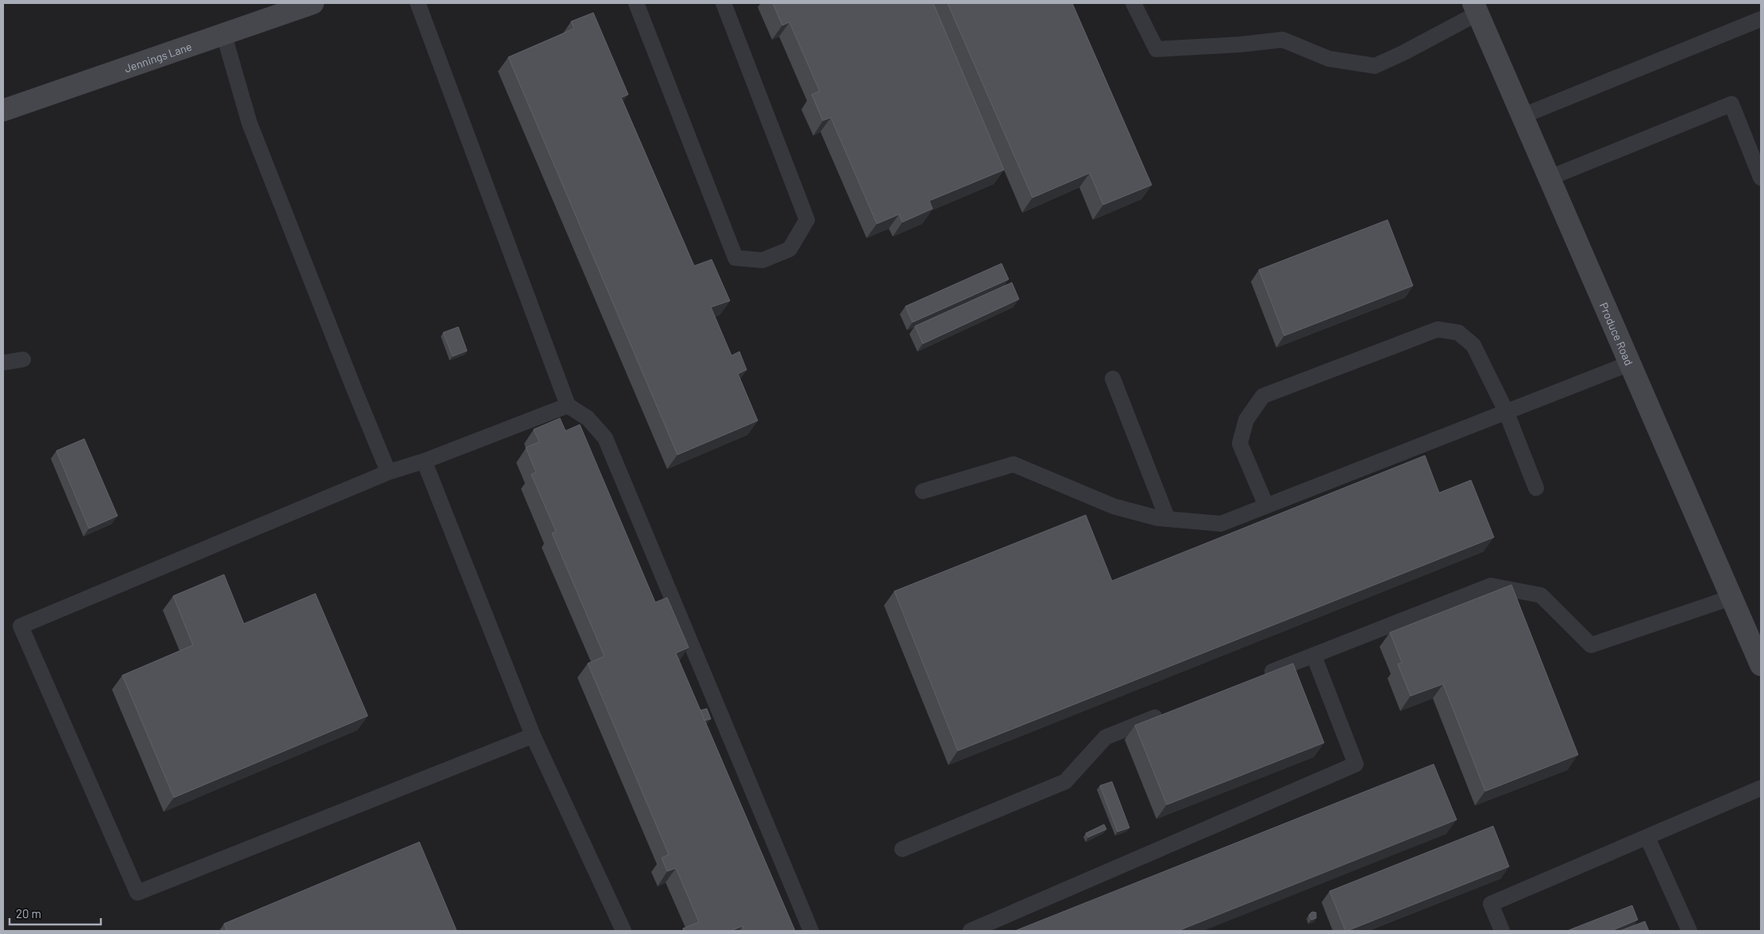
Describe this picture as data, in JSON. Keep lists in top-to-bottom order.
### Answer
{
  "streets": {
    "street": ["Jennings Lane", "Produce Road"]
  },
  "scale_bar": "20 m"
}
